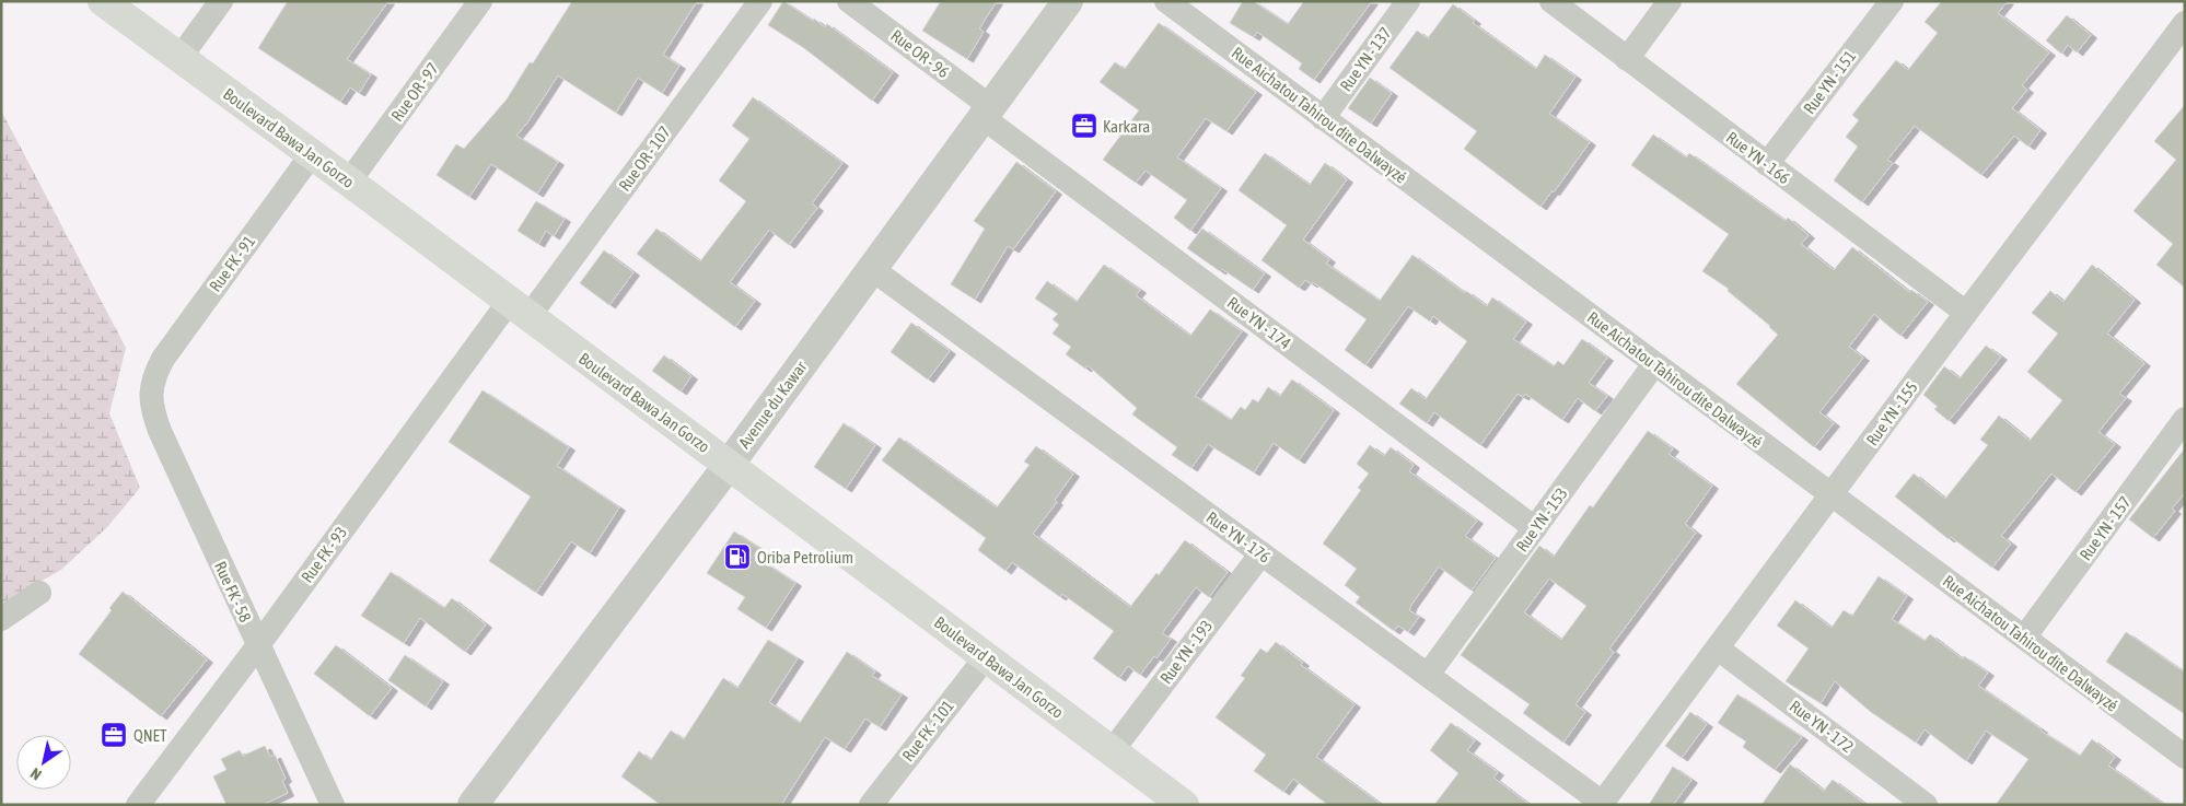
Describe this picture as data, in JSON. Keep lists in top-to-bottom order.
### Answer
{
  "streets": {
    "main road": ["Boulevard Bawa Jan Gorzo"],
    "street": [
      "Rue OR - 96",
      "Rue YN - 137",
      "Rue YN - 151",
      "Rue OR - 97",
      "Rue Aichatou Tahirou dite Dalwayzé",
      "Rue YN - 166",
      "Rue OR - 107",
      "Rue FK - 91",
      "Rue YN - 174",
      "Avenue du Kawar",
      "Rue YN - 155",
      "Rue YN - 153",
      "Rue YN - 157",
      "Rue YN - 176",
      "Rue FK - 93",
      "Rue FK - 58",
      "Rue YN - 193",
      "Rue YN - 172",
      "Rue FK - 101"
    ]
  },
  "crossings": [
    ["Rue OR - 96", "Rue YN - 174"],
    ["Rue OR - 96", "Avenue du Kawar"],
    ["Rue YN - 137", "Rue Aichatou Tahirou dite Dalwayzé"],
    ["Rue YN - 151", "Rue YN - 166"],
    ["Rue OR - 97", "Boulevard Bawa Jan Gorzo"],
    ["Rue Aichatou Tahirou dite Dalwayzé", "Rue YN - 155"],
    ["Rue Aichatou Tahirou dite Dalwayzé", "Rue YN - 153"],
    ["Rue Aichatou Tahirou dite Dalwayzé", "Rue YN - 157"],
    ["Boulevard Bawa Jan Gorzo", "Rue OR - 107"],
    ["Boulevard Bawa Jan Gorzo", "Rue FK - 91"],
    ["Boulevard Bawa Jan Gorzo", "Avenue du Kawar"],
    ["Boulevard Bawa Jan Gorzo", "Rue FK - 93"],
    ["Boulevard Bawa Jan Gorzo", "Rue YN - 193"],
    ["Boulevard Bawa Jan Gorzo", "Rue FK - 101"],
    ["Rue YN - 166", "Rue YN - 155"],
    ["Rue OR - 107", "Rue FK - 93"],
    ["Rue FK - 91", "Rue FK - 58"],
    ["Rue YN - 174", "Avenue du Kawar"],
    ["Rue YN - 174", "Rue YN - 153"],
    ["Avenue du Kawar", "Rue YN - 176"],
    ["Rue YN - 155", "Rue YN - 176"],
    ["Rue YN - 155", "Rue YN - 172"],
    ["Rue YN - 153", "Rue YN - 176"],
    ["Rue YN - 176", "Rue YN - 193"],
    ["Rue FK - 93", "Rue FK - 58"]
  ],
  "places": {
    "office": ["Karkara", "QNET"],
    "fuel station": ["Oriba Petrolium"]
  },
  "north": "bottom left"
}
